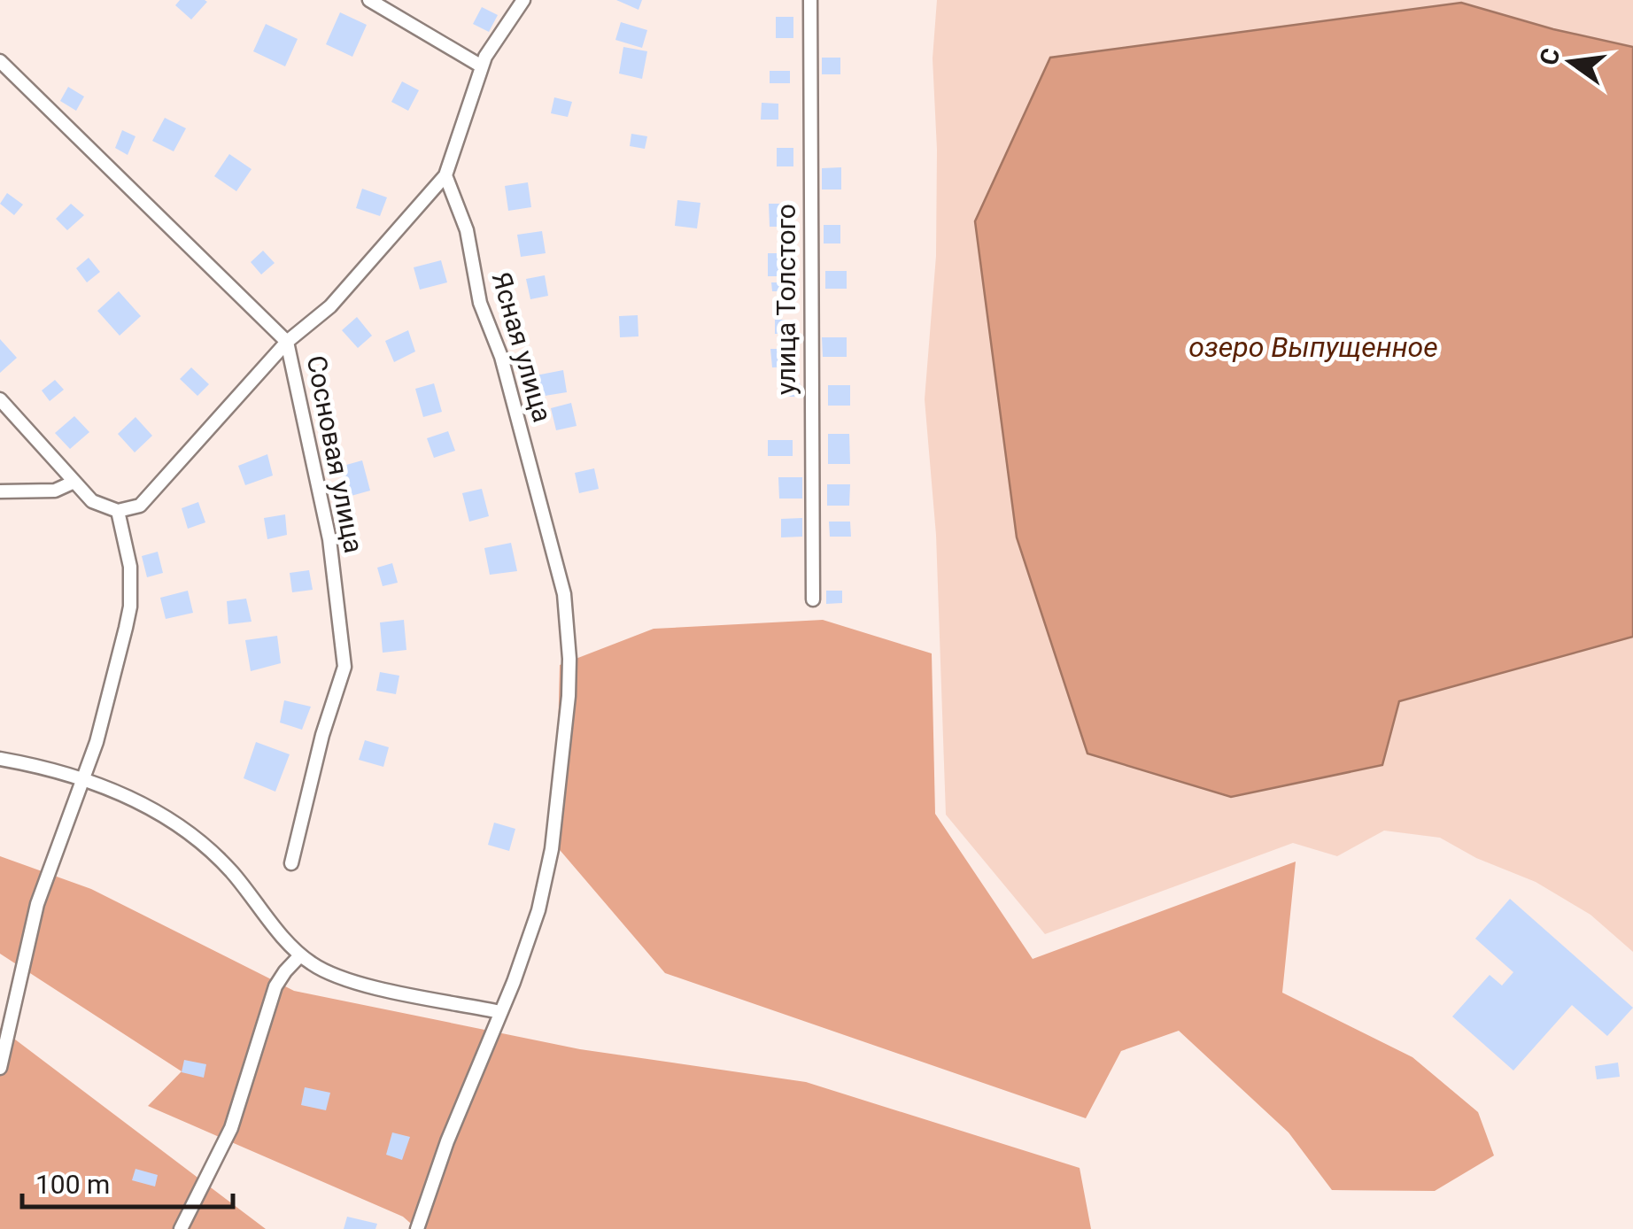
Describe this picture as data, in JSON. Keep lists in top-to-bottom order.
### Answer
{
  "streets": {
    "street": ["улица Толстого", "Ясная улица", "Сосновая улица"]
  },
  "water": ["озеро Выпущенное"],
  "scale_bar": "100 m",
  "north": "left"
}
